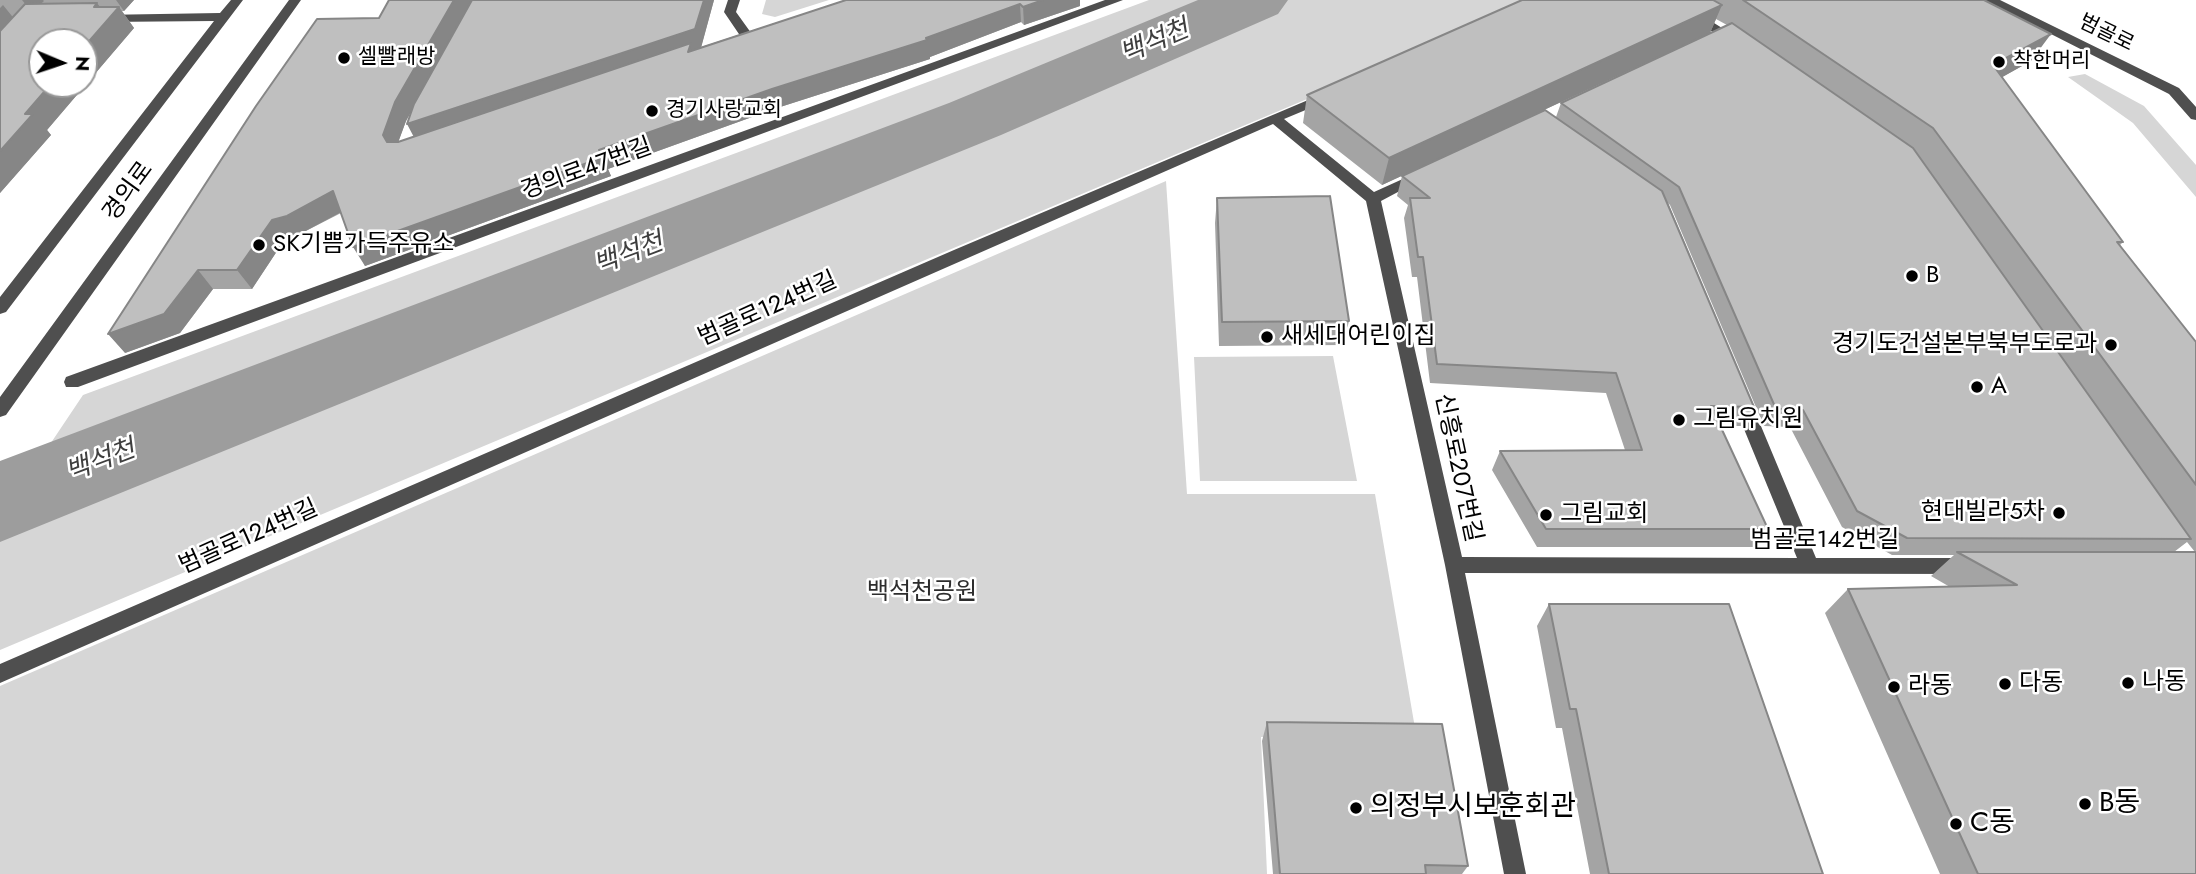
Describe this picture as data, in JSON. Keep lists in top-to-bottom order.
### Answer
{
  "streets": {
    "street": [
      "범골로",
      "경의로47번길",
      "경의로",
      "범골로124번길",
      "신흥로207번길",
      "범골로142번길"
    ]
  },
  "crossings": [
    ["신흥로207번길", "범골로142번길"]
  ],
  "water": ["백석천"],
  "parks": ["백석천공원"],
  "places": [
    "셀빨래방",
    "착한머리",
    "경기사랑교회",
    "SK기쁨가득주유소",
    "B",
    "새세대어린이집",
    "경기도건설본부북부도로과",
    "A",
    "그림유치원",
    "현대빌라5차",
    "그림교회",
    "나동",
    "다동",
    "라동",
    "B동",
    "의정부시보훈회관",
    "C동"
  ],
  "north": "right"
}
